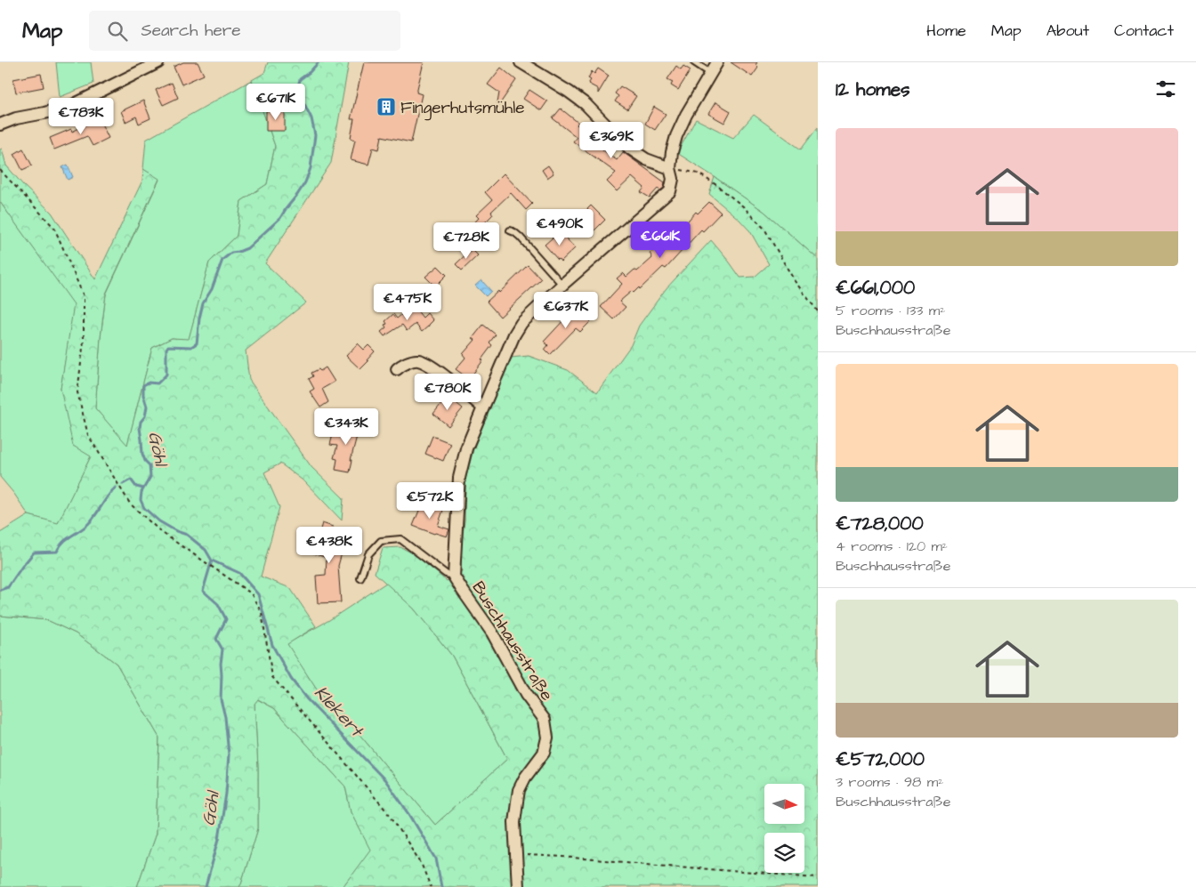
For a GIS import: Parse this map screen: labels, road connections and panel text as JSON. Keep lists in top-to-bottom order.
{
  "streets": {
    "street": ["Buschhausstraße"]
  },
  "water": ["Göhl", "Klekert"],
  "places": {
    "building": ["Fingerhutsmühle"]
  },
  "north": "right",
  "page": {
    "header": "Map",
    "search": "Search here",
    "nav": [
      "Home",
      "Map",
      "About",
      "Contact"
    ],
    "heading": "12 homes",
    "price": [
      "€671K",
      "€783K",
      "€369K",
      "€490K",
      "€661K",
      "€728K",
      "€475K",
      "€637K",
      "€780K",
      "€343K",
      "€572K",
      "€438K"
    ],
    "list": [
      {
        "name": "€661,000",
        "note": "5 rooms · 133 m² · Buschhausstraße"
      },
      {
        "name": "€728,000",
        "note": "4 rooms · 120 m² · Buschhausstraße"
      },
      {
        "name": "€572,000",
        "note": "3 rooms · 98 m² · Buschhausstraße"
      }
    ]
  }
}
